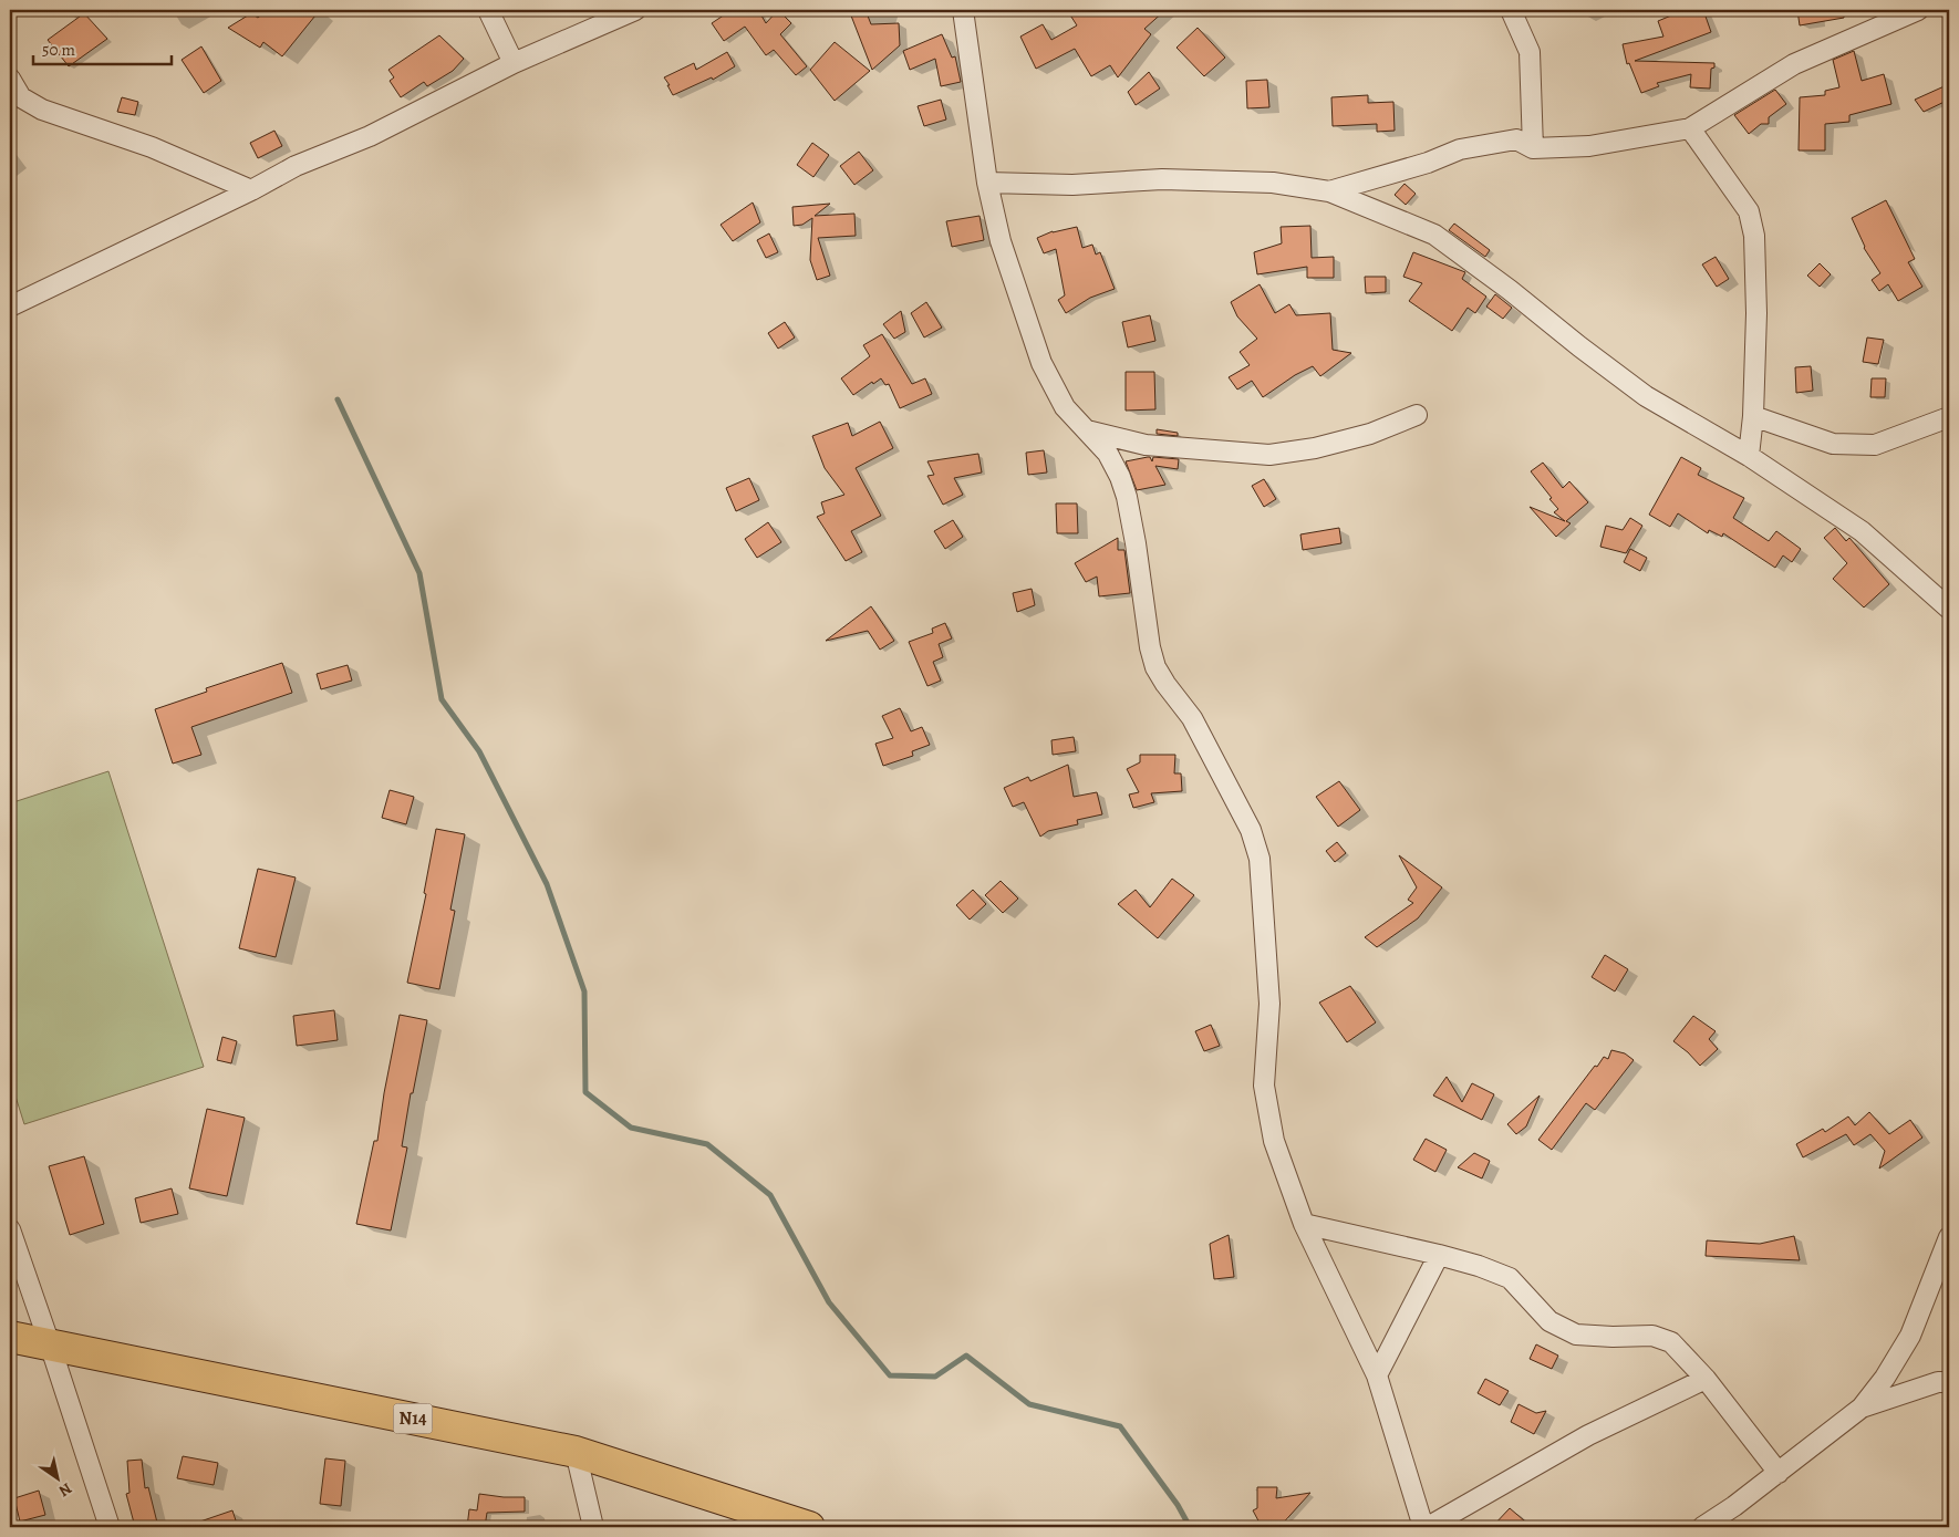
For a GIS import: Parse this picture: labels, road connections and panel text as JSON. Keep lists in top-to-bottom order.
{
  "streets": {
    "highway": ["N14"]
  },
  "scale_bar": "50 m",
  "north": "bottom right"
}
